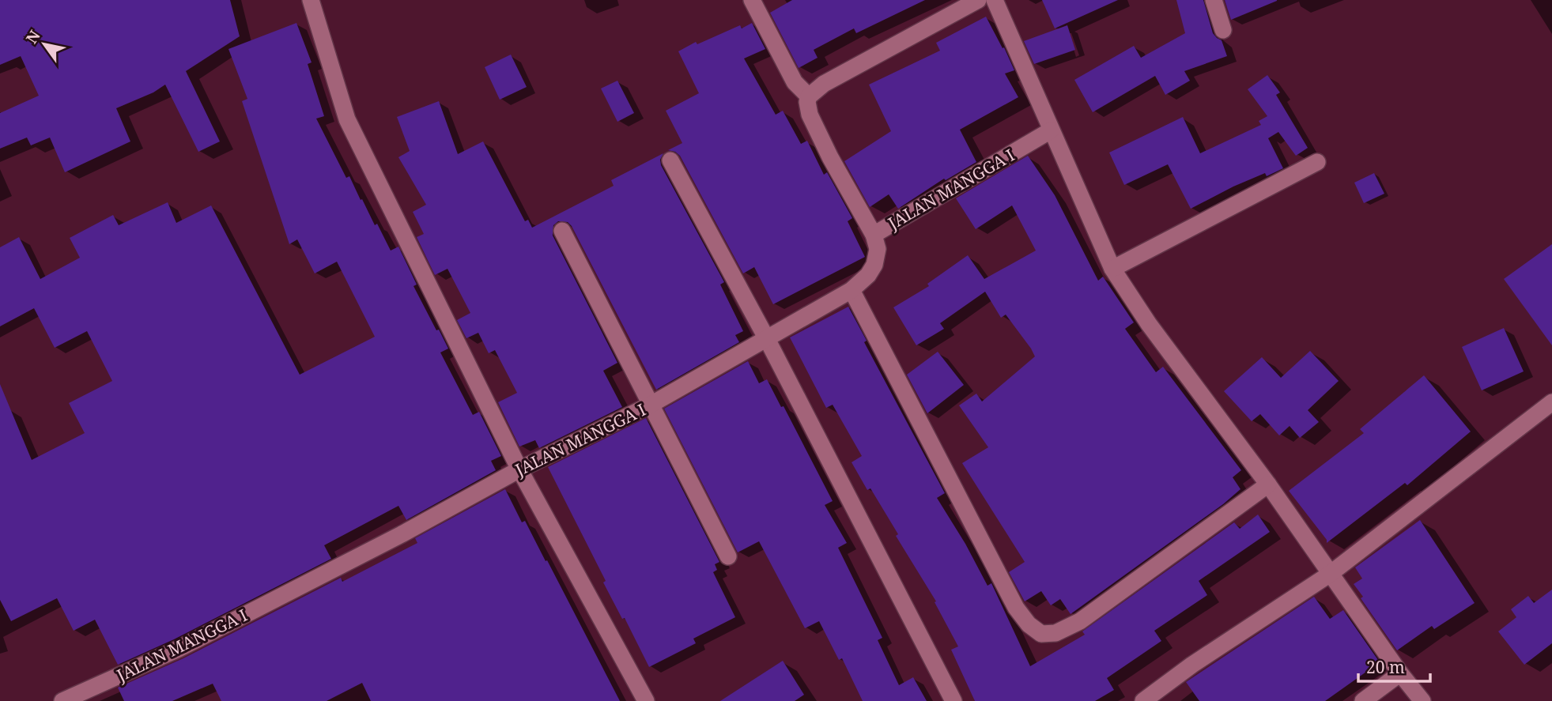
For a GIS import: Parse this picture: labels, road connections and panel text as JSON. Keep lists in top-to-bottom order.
{
  "streets": {
    "street": ["JALAN MANGGA I"]
  },
  "scale_bar": "20 m",
  "north": "top left"
}
